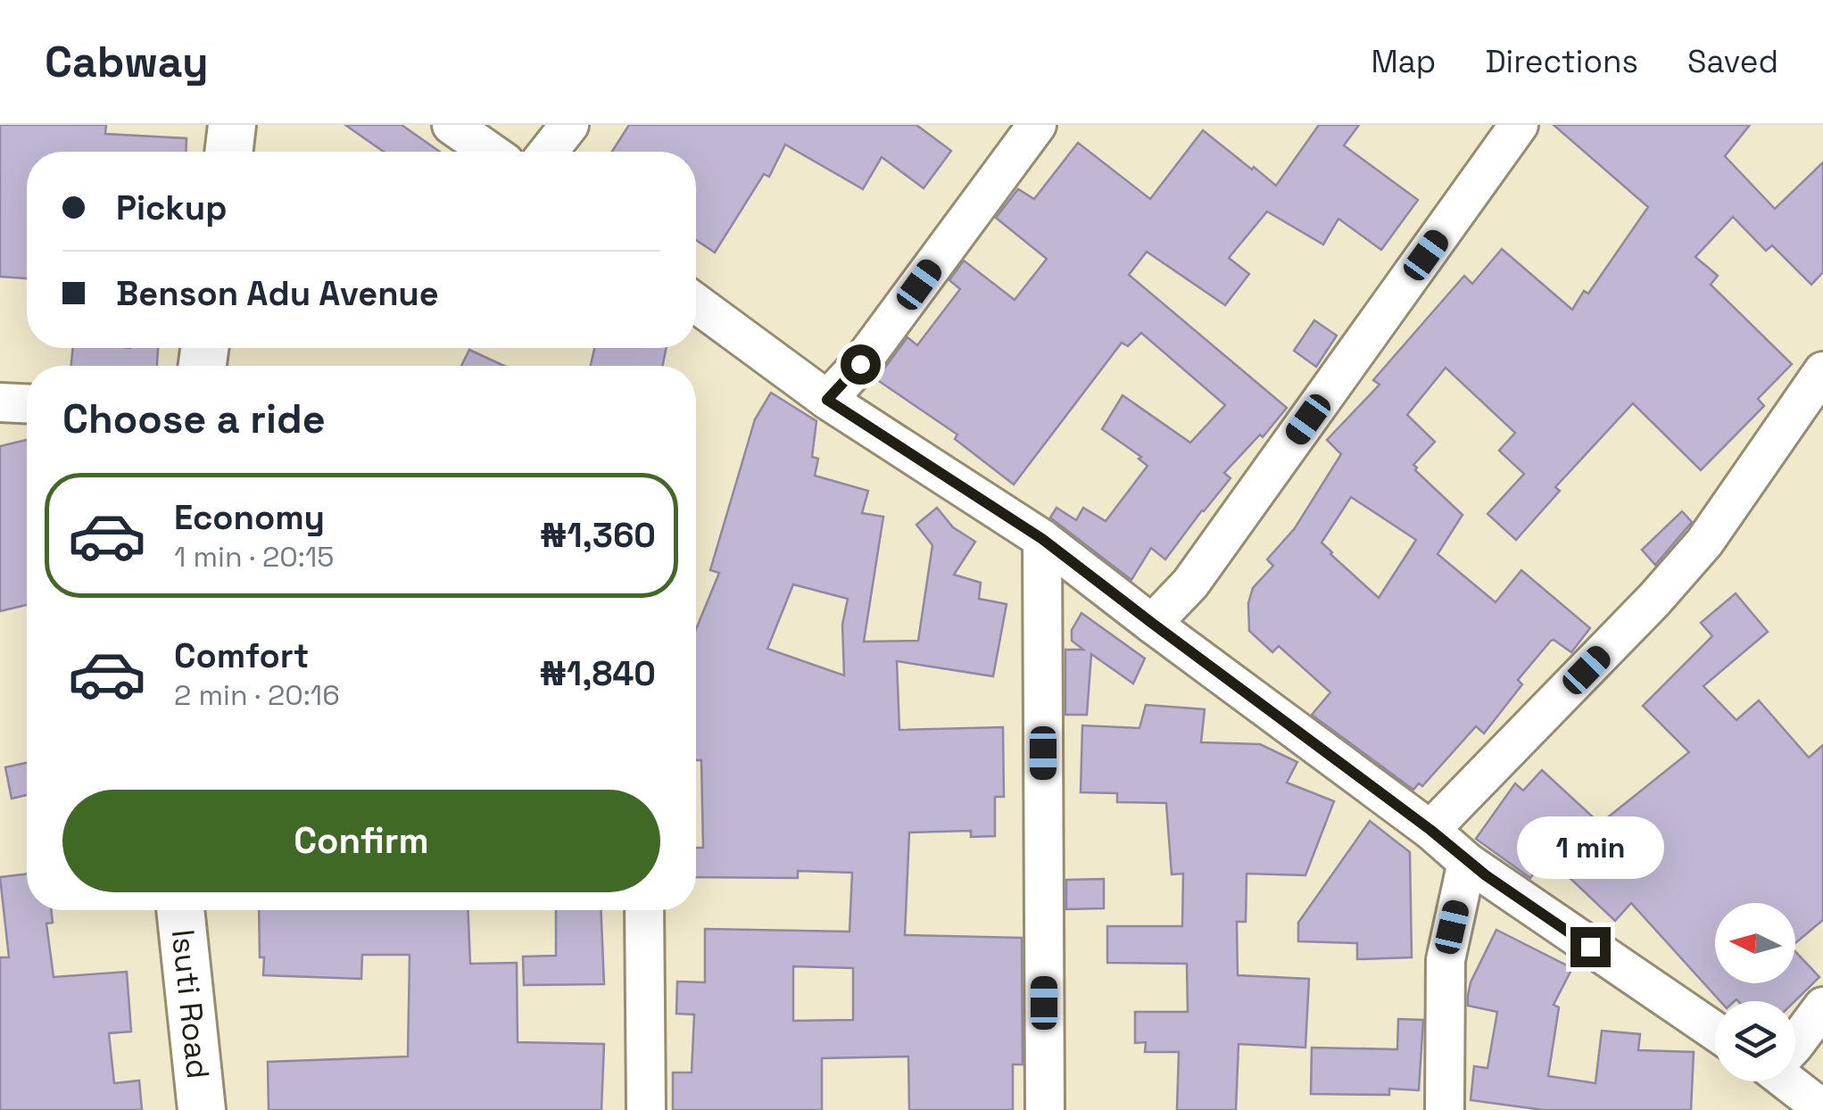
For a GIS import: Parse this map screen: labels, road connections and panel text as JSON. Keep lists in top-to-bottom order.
{
  "streets": {
    "street": ["Isuti Road"]
  },
  "north": "left",
  "page": {
    "header": "Cabway",
    "nav": ["Map", "Directions", "Saved"],
    "banner": ["Pickup", "Benson Adu Avenue"],
    "heading": "Choose a ride",
    "list": [
      {
        "name": "Economy",
        "note": "1 min · 20:15",
        "value": "₦1,360"
      },
      {
        "name": "Comfort",
        "note": "2 min · 20:16",
        "value": "₦1,840"
      }
    ],
    "buttons": "Confirm",
    "bubble": "1 min"
  }
}
